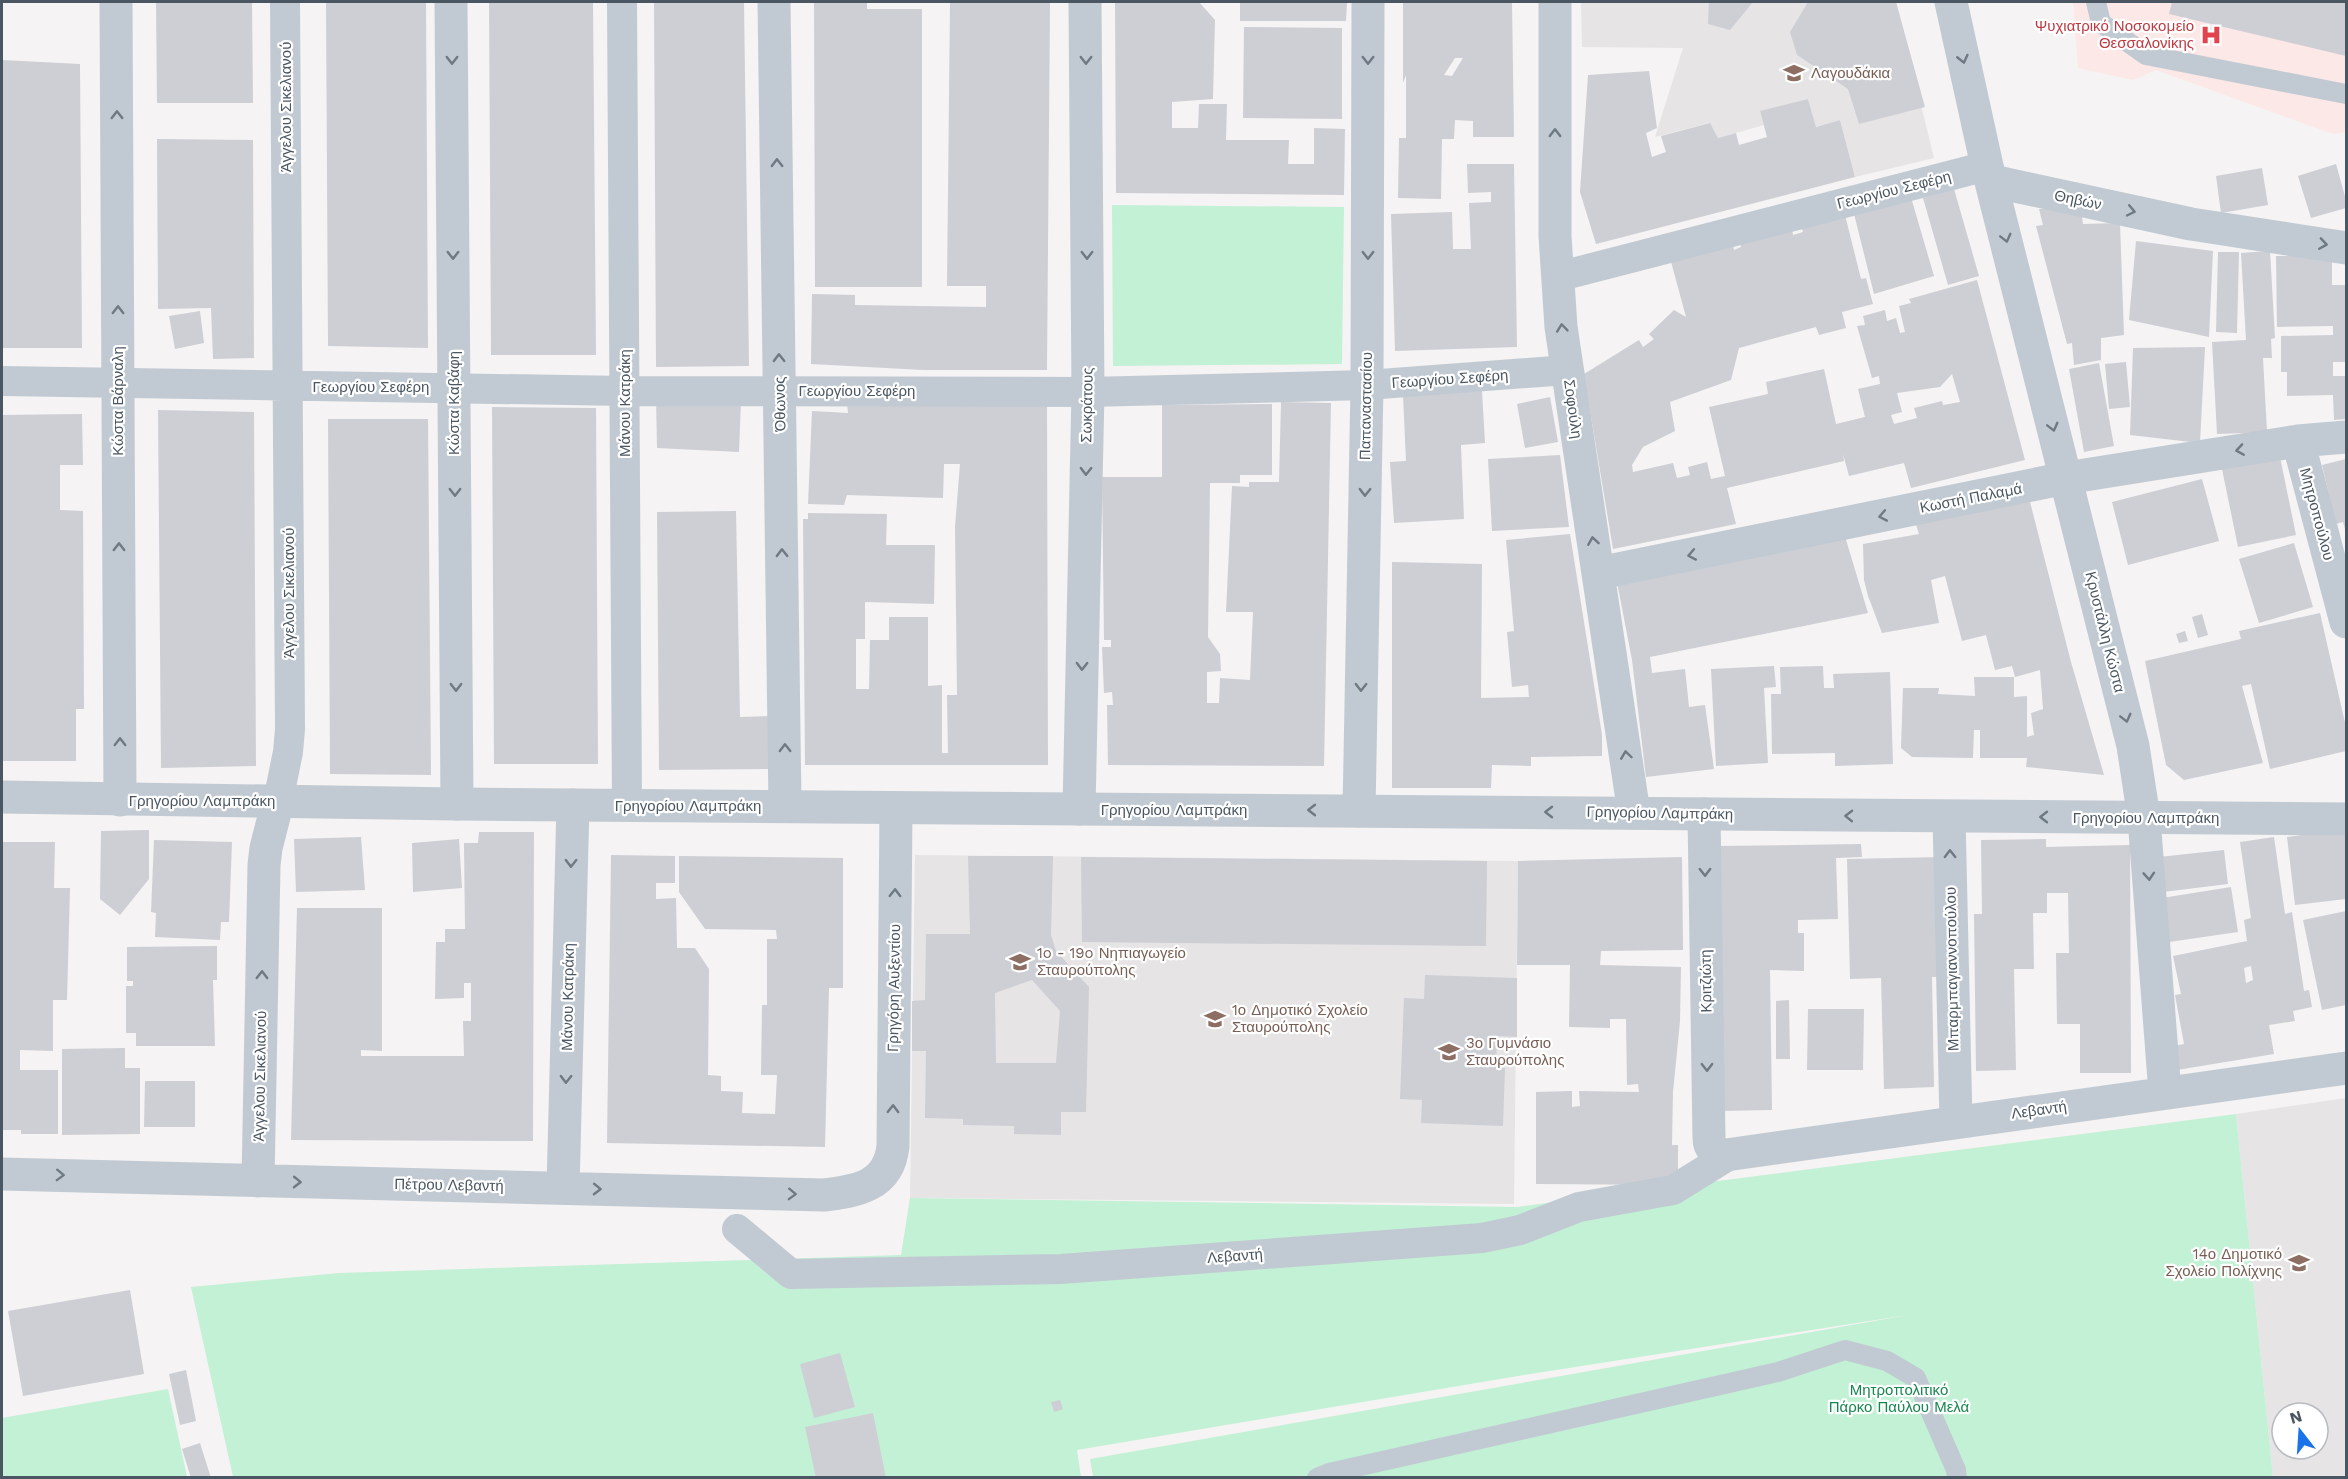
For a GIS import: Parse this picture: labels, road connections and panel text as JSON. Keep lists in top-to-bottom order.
{
  "streets": {
    "street": [
      "Άγγελου Σικελιανού",
      "Γεωργίου Σεφέρη",
      "Θηβών",
      "Κώστα Βάρναλη",
      "Κώστα Καβάφη",
      "Μάνου Κατράκη",
      "Όθωνος",
      "Σωκράτους",
      "Παπαναστασίου",
      "Σοφούλη",
      "Κωστή Παλαμά",
      "Μητροπούλου",
      "Κρυστάλλη Κώστα",
      "Γρηγορίου Λαμπράκη",
      "Μπαρμπαγιαννοπούλου",
      "Κριτζιώτη",
      "Γρηγόρη Αυξεντίου",
      "Λεβαντή",
      "Πέτρου Λεβαντή"
    ]
  },
  "crossings": [
    ["Άγγελου Σικελιανού", "Γεωργίου Σεφέρη"],
    ["Άγγελου Σικελιανού", "Γρηγορίου Λαμπράκη"],
    ["Άγγελου Σικελιανού", "Πέτρου Λεβαντή"],
    ["Γεωργίου Σεφέρη", "Θηβών"],
    ["Γεωργίου Σεφέρη", "Κώστα Βάρναλη"],
    ["Γεωργίου Σεφέρη", "Κώστα Καβάφη"],
    ["Γεωργίου Σεφέρη", "Μάνου Κατράκη"],
    ["Γεωργίου Σεφέρη", "Όθωνος"],
    ["Γεωργίου Σεφέρη", "Σωκράτους"],
    ["Γεωργίου Σεφέρη", "Παπαναστασίου"],
    ["Γεωργίου Σεφέρη", "Σοφούλη"],
    ["Γεωργίου Σεφέρη", "Κρυστάλλη Κώστα"],
    ["Θηβών", "Κρυστάλλη Κώστα"],
    ["Κώστα Βάρναλη", "Γρηγορίου Λαμπράκη"],
    ["Κώστα Καβάφη", "Γρηγορίου Λαμπράκη"],
    ["Μάνου Κατράκη", "Γρηγορίου Λαμπράκη"],
    ["Μάνου Κατράκη", "Πέτρου Λεβαντή"],
    ["Όθωνος", "Γρηγορίου Λαμπράκη"],
    ["Σωκράτους", "Γρηγορίου Λαμπράκη"],
    ["Παπαναστασίου", "Γρηγορίου Λαμπράκη"],
    ["Σοφούλη", "Κωστή Παλαμά"],
    ["Σοφούλη", "Γρηγορίου Λαμπράκη"],
    ["Κωστή Παλαμά", "Μητροπούλου"],
    ["Κωστή Παλαμά", "Κρυστάλλη Κώστα"],
    ["Κρυστάλλη Κώστα", "Γρηγορίου Λαμπράκη"],
    ["Κρυστάλλη Κώστα", "Λεβαντή"],
    ["Γρηγορίου Λαμπράκη", "Μπαρμπαγιαννοπούλου"],
    ["Γρηγορίου Λαμπράκη", "Κριτζιώτη"],
    ["Γρηγορίου Λαμπράκη", "Γρηγόρη Αυξεντίου"],
    ["Μπαρμπαγιαννοπούλου", "Λεβαντή"],
    ["Κριτζιώτη", "Λεβαντή"],
    ["Γρηγόρη Αυξεντίου", "Πέτρου Λεβαντή"]
  ],
  "one_way": [
    "Θηβών",
    "Κώστα Βάρναλη",
    "Κώστα Καβάφη",
    "Όθωνος",
    "Σωκράτους",
    "Παπαναστασίου",
    "Σοφούλη",
    "Κωστή Παλαμά",
    "Κρυστάλλη Κώστα",
    "Γρηγορίου Λαμπράκη",
    "Μπαρμπαγιαννοπούλου",
    "Κριτζιώτη",
    "Γρηγόρη Αυξεντίου",
    "Πέτρου Λεβαντή"
  ],
  "parks": ["Μητροπολιτικό Πάρκο Παύλου Μελά"],
  "places": {
    "hospital": ["Ψυχιατρικό Νοσοκομείο Θεσσαλονίκης"],
    "school or university": [
      "Λαγουδάκια",
      "1o - 19o Νηπιαγωγείο Σταυρούπολης",
      "1ο Δημοτικό Σχολείο Σταυρούπολης",
      "3ο Γυμνάσιο Σταυρούπολης",
      "14ο Δημοτικό Σχολείο Πολίχνης"
    ]
  },
  "north": "top"
}
